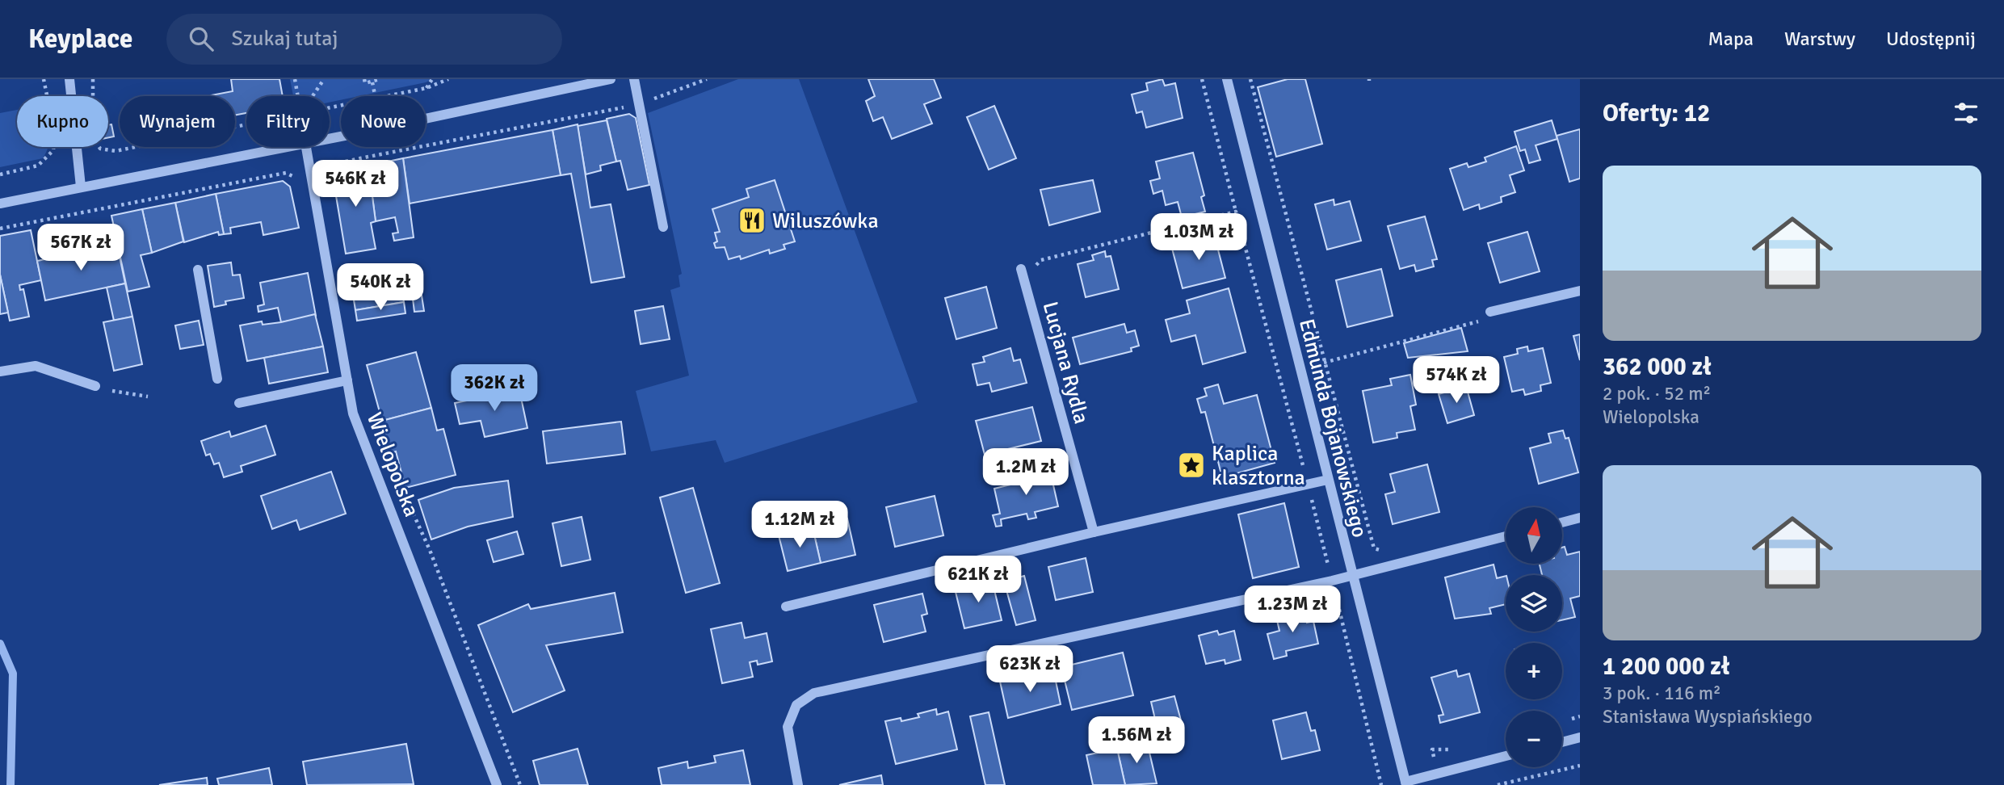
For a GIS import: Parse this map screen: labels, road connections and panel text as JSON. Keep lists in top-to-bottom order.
{
  "streets": {
    "street": ["Lucjana Rydla", "Edmunda Bojanowskiego", "Wielopolska"]
  },
  "places": {
    "restaurant": ["Wiluszówka"],
    "place": ["Kaplica klasztorna"]
  },
  "north": "top",
  "page": {
    "header": "Keyplace",
    "search": "Szukaj tutaj",
    "nav": ["Mapa", "Warstwy", "Udostępnij"],
    "heading": "Oferty: 12",
    "chip": [
      "Kupno",
      "Wynajem",
      "Filtry",
      "Nowe"
    ],
    "list": [
      {
        "name": "362 000 zł",
        "note": "2 pok. · 52 m² · Wielopolska"
      },
      {
        "name": "1 200 000 zł",
        "note": "3 pok. · 116 m² · Stanisława Wyspiańskiego"
      }
    ],
    "price": [
      "546K zł",
      "1.03M zł",
      "567K zł",
      "540K zł",
      "574K zł",
      "362K zł",
      "1.2M zł",
      "1.12M zł",
      "621K zł",
      "1.23M zł",
      "623K zł",
      "1.56M zł"
    ],
    "map_buttons": ["+", "−"]
  }
}
